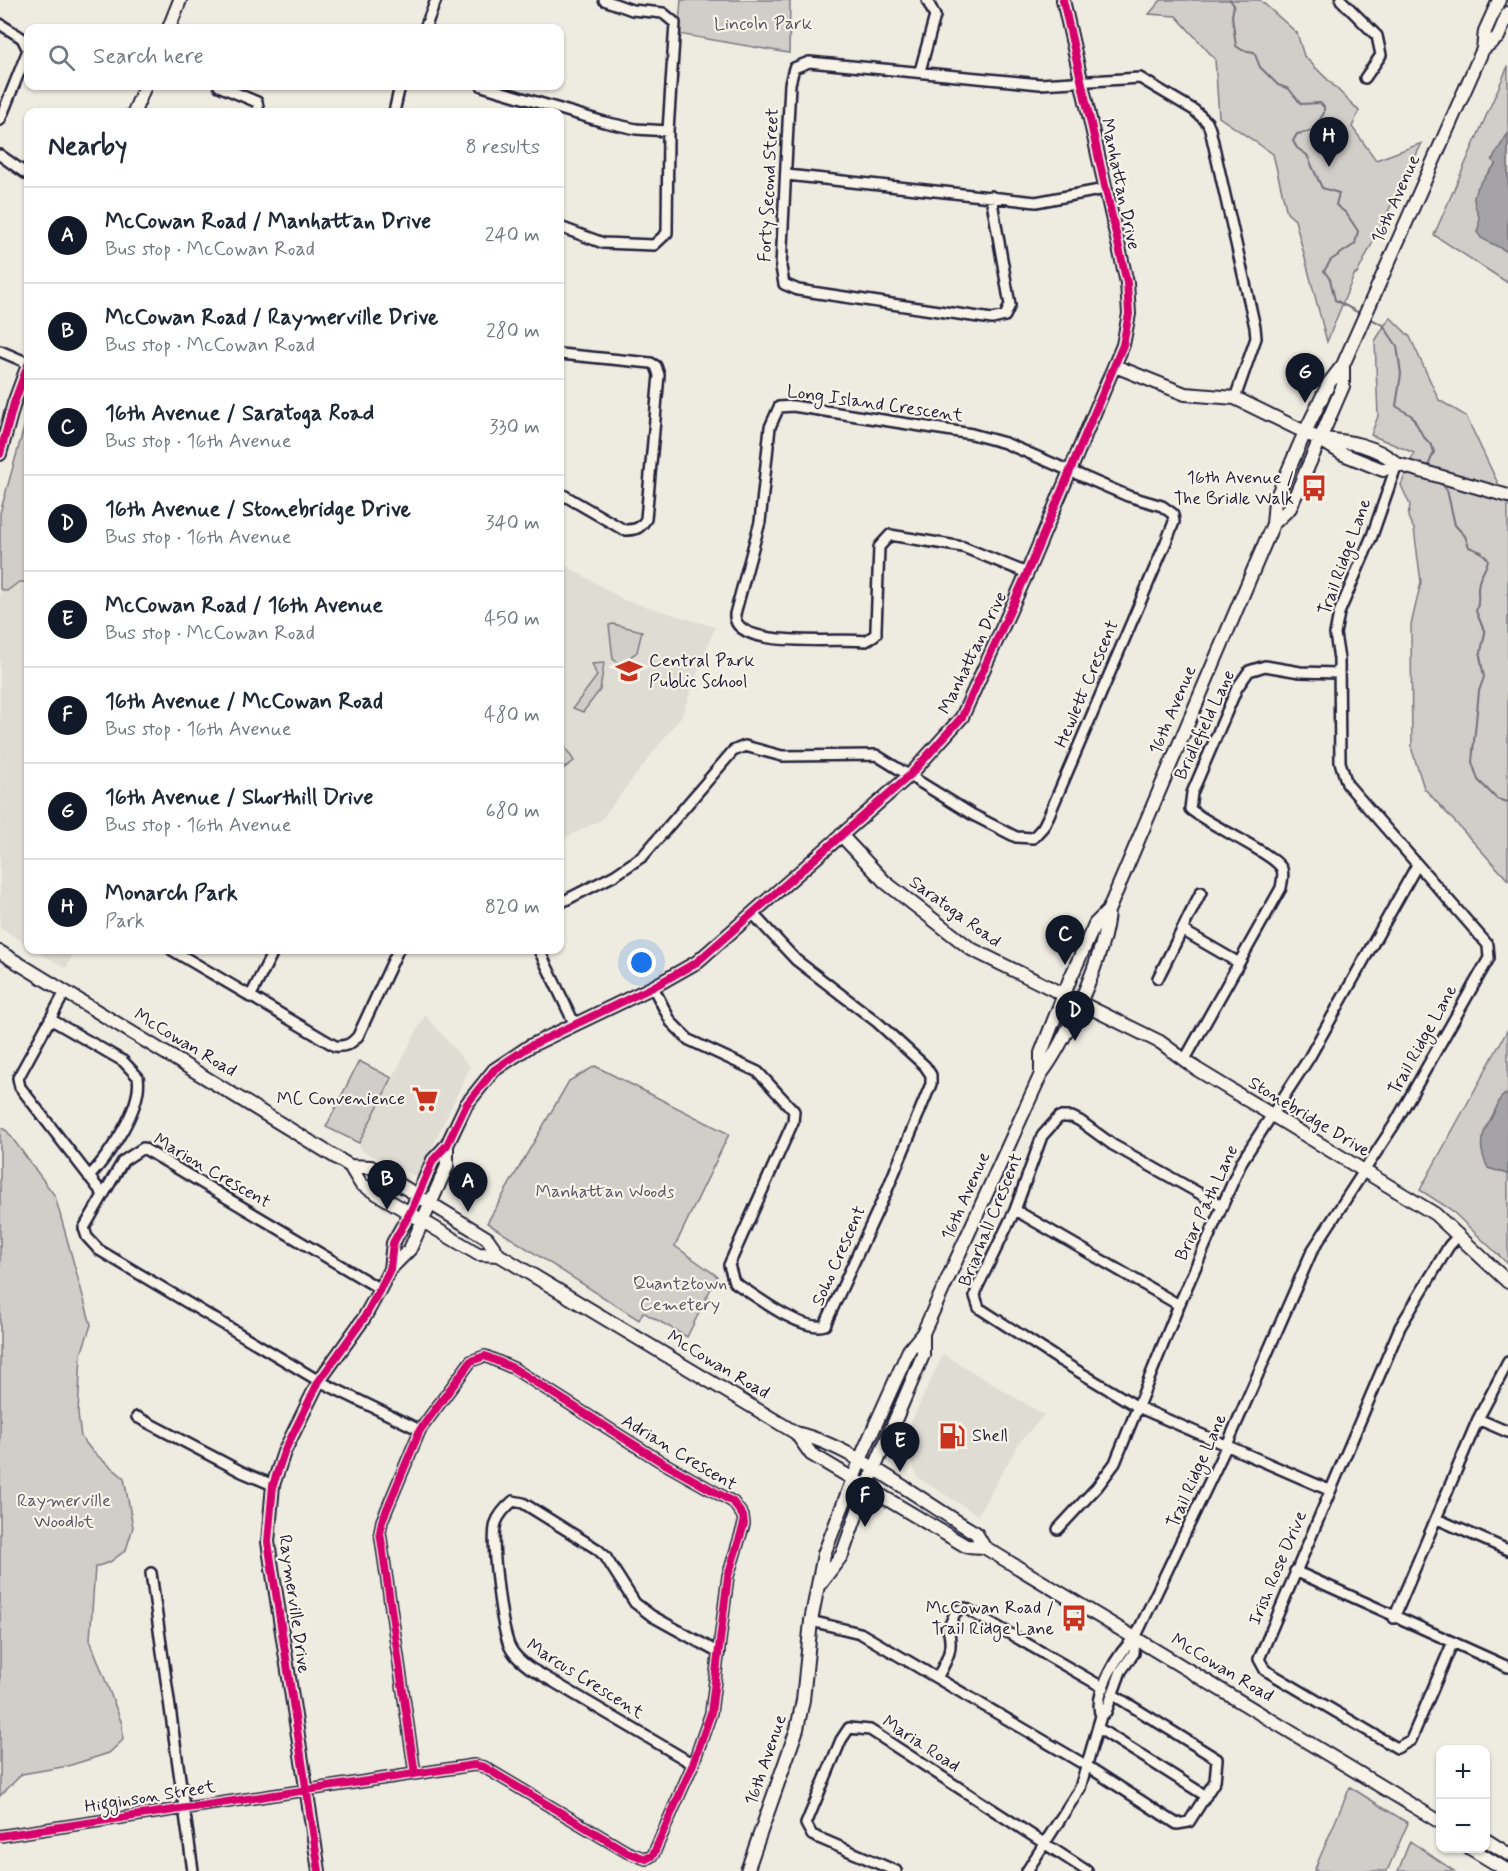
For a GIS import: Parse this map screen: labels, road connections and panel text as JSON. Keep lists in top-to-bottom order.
{
  "streets": {
    "main road": [
      "Manhattan Drive",
      "16th Avenue",
      "Saratoga Road",
      "McCowan Road",
      "Stonebridge Drive",
      "Raymerville Drive"
    ],
    "street": [
      "Forty Second Street",
      "Long Island Crescent",
      "Trail Ridge Lane",
      "Hewlett Crescent",
      "Bridlefield Lane",
      "Marion Crescent",
      "Briar Path Lane",
      "Briarhall Crescent",
      "Soho Crescent",
      "Adrian Crescent",
      "Irish Rose Drive",
      "Marcus Crescent",
      "Maria Road",
      "Higginson Street"
    ]
  },
  "crossings": [
    ["Manhattan Drive", "Forty Second Street"],
    ["Manhattan Drive", "Long Island Crescent"],
    ["Manhattan Drive", "Hewlett Crescent"],
    ["Manhattan Drive", "Saratoga Road"],
    ["Manhattan Drive", "McCowan Road"],
    ["Manhattan Drive", "Soho Crescent"],
    ["Manhattan Drive", "Raymerville Drive"],
    ["16th Avenue", "Saratoga Road"],
    ["16th Avenue", "McCowan Road"],
    ["16th Avenue", "Stonebridge Drive"],
    ["Long Island Crescent", "Hewlett Crescent"],
    ["Trail Ridge Lane", "Bridlefield Lane"],
    ["Trail Ridge Lane", "McCowan Road"],
    ["Trail Ridge Lane", "Stonebridge Drive"],
    ["Trail Ridge Lane", "Briar Path Lane"],
    ["Trail Ridge Lane", "Maria Road"],
    ["Bridlefield Lane", "Stonebridge Drive"],
    ["Saratoga Road", "Stonebridge Drive"],
    ["McCowan Road", "Raymerville Drive"],
    ["Stonebridge Drive", "Briar Path Lane"],
    ["Stonebridge Drive", "Irish Rose Drive"],
    ["Marion Crescent", "Raymerville Drive"],
    ["Briar Path Lane", "Briarhall Crescent"],
    ["Adrian Crescent", "Raymerville Drive"],
    ["Adrian Crescent", "Marcus Crescent"],
    ["Adrian Crescent", "Higginson Street"],
    ["Raymerville Drive", "Higginson Street"]
  ],
  "parks": [
    "Lincoln Park",
    "Manhattan Woods",
    "Quantztown Cemetery",
    "Raymerville Woodlot"
  ],
  "places": {
    "bus stop": ["16th Avenue / The Bridle Walk", "McCowan Road / Trail Ridge Lane"],
    "school or university": ["Central Park Public School"],
    "supermarket": ["MC Convenience"],
    "fuel station": ["Shell"]
  },
  "page": {
    "search": "Search here",
    "heading": ["Nearby", "8 results"],
    "pins": [
      "H",
      "G",
      "C",
      "D",
      "B",
      "A",
      "E",
      "F"
    ],
    "list": [
      {
        "mark": "A",
        "name": "McCowan Road / Manhattan Drive",
        "note": "Bus stop · McCowan Road",
        "value": "240 m"
      },
      {
        "mark": "B",
        "name": "McCowan Road / Raymerville Drive",
        "note": "Bus stop · McCowan Road",
        "value": "280 m"
      },
      {
        "mark": "C",
        "name": "16th Avenue / Saratoga Road",
        "note": "Bus stop · 16th Avenue",
        "value": "330 m"
      },
      {
        "mark": "D",
        "name": "16th Avenue / Stonebridge Drive",
        "note": "Bus stop · 16th Avenue",
        "value": "340 m"
      },
      {
        "mark": "E",
        "name": "McCowan Road / 16th Avenue",
        "note": "Bus stop · McCowan Road",
        "value": "450 m"
      },
      {
        "mark": "F",
        "name": "16th Avenue / McCowan Road",
        "note": "Bus stop · 16th Avenue",
        "value": "480 m"
      },
      {
        "mark": "G",
        "name": "16th Avenue / Shorthill Drive",
        "note": "Bus stop · 16th Avenue",
        "value": "680 m"
      },
      {
        "mark": "H",
        "name": "Monarch Park",
        "note": "Park",
        "value": "820 m"
      }
    ],
    "map_buttons": ["+", "−"]
  }
}
